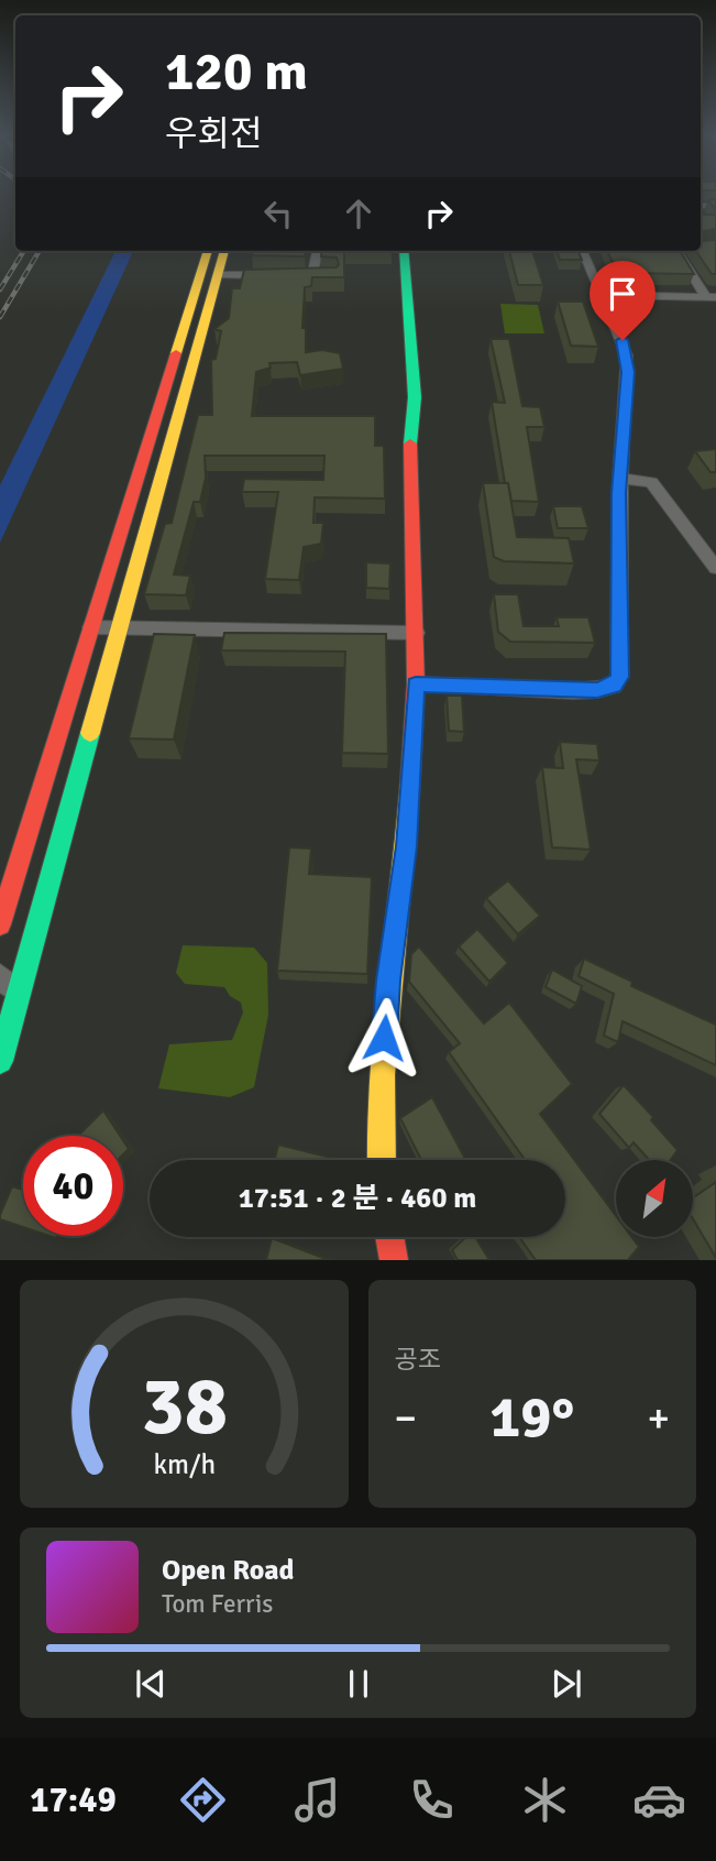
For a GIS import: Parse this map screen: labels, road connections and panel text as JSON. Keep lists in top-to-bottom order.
{
  "north": "top right",
  "page": {
    "turn": ["120 m", "우회전"],
    "limit": "40",
    "trip": "17:51 · 2 분 · 460 m",
    "tile": "공조",
    "heat": ["−", "19°", "+"],
    "song": ["Open Road", "Tom Ferris"],
    "tabs": "17:49",
    "gauge": ["38", "km/h"]
  }
}
